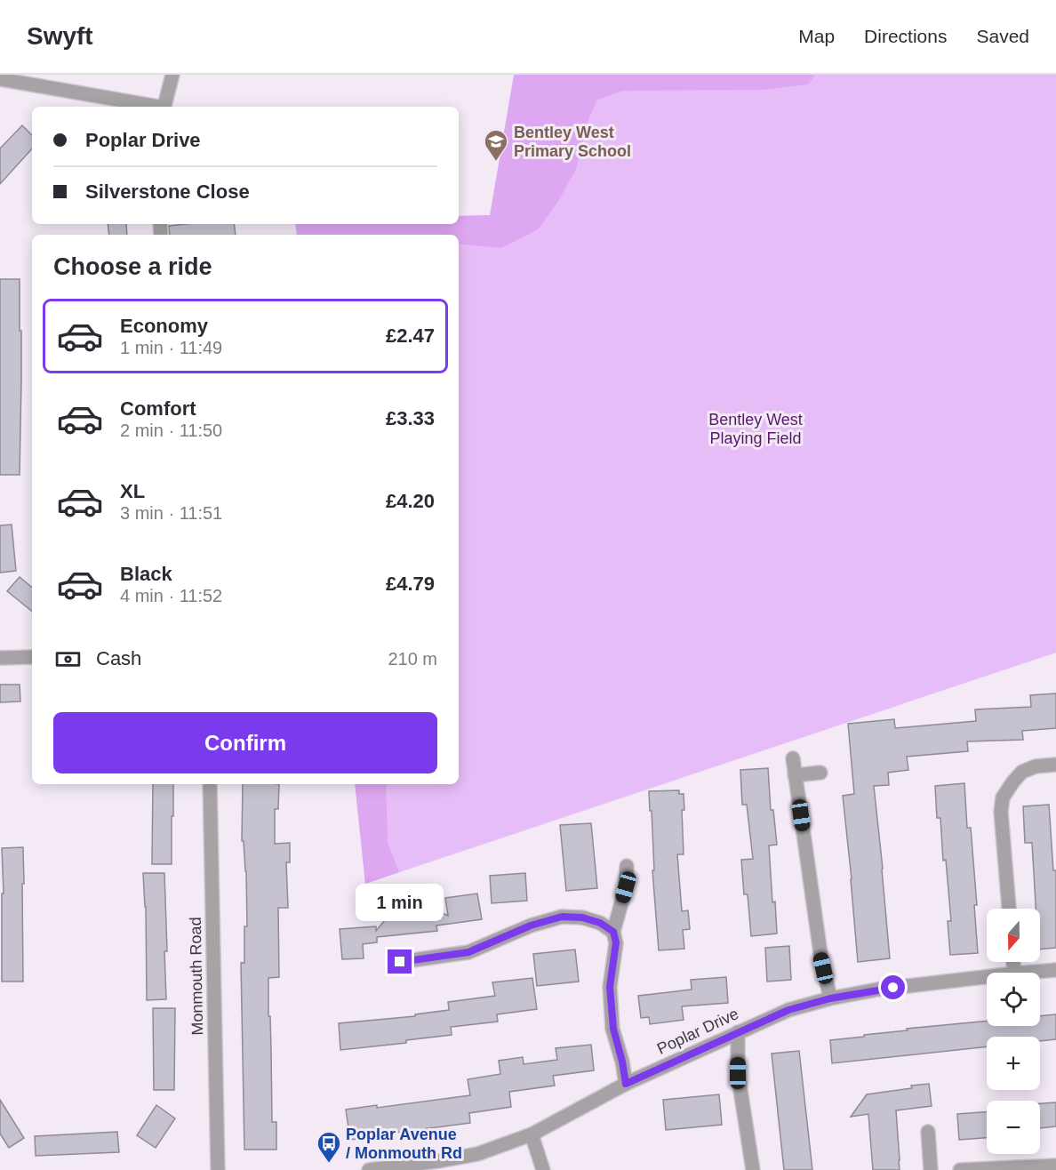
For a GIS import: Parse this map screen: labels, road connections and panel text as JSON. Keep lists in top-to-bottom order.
{
  "streets": {
    "street": ["Monmouth Road", "Poplar Drive"]
  },
  "parks": ["Bentley West Playing Field"],
  "places": {
    "school or university": ["Bentley West Primary School"],
    "bus stop": ["Poplar Avenue / Monmouth Rd"]
  },
  "north": "bottom",
  "page": {
    "header": "Swyft",
    "nav": ["Map", "Directions", "Saved"],
    "banner": ["Poplar Drive", "Silverstone Close"],
    "heading": "Choose a ride",
    "list": [
      {
        "name": "Economy",
        "note": "1 min · 11:49",
        "value": "£2.47"
      },
      {
        "name": "Comfort",
        "note": "2 min · 11:50",
        "value": "£3.33"
      },
      {
        "name": "XL",
        "note": "3 min · 11:51",
        "value": "£4.20"
      },
      {
        "name": "Black",
        "note": "4 min · 11:52",
        "value": "£4.79"
      }
    ],
    "pay": ["Cash", "210 m"],
    "buttons": "Confirm",
    "bubble": "1 min",
    "map_buttons": ["+", "−"]
  }
}
